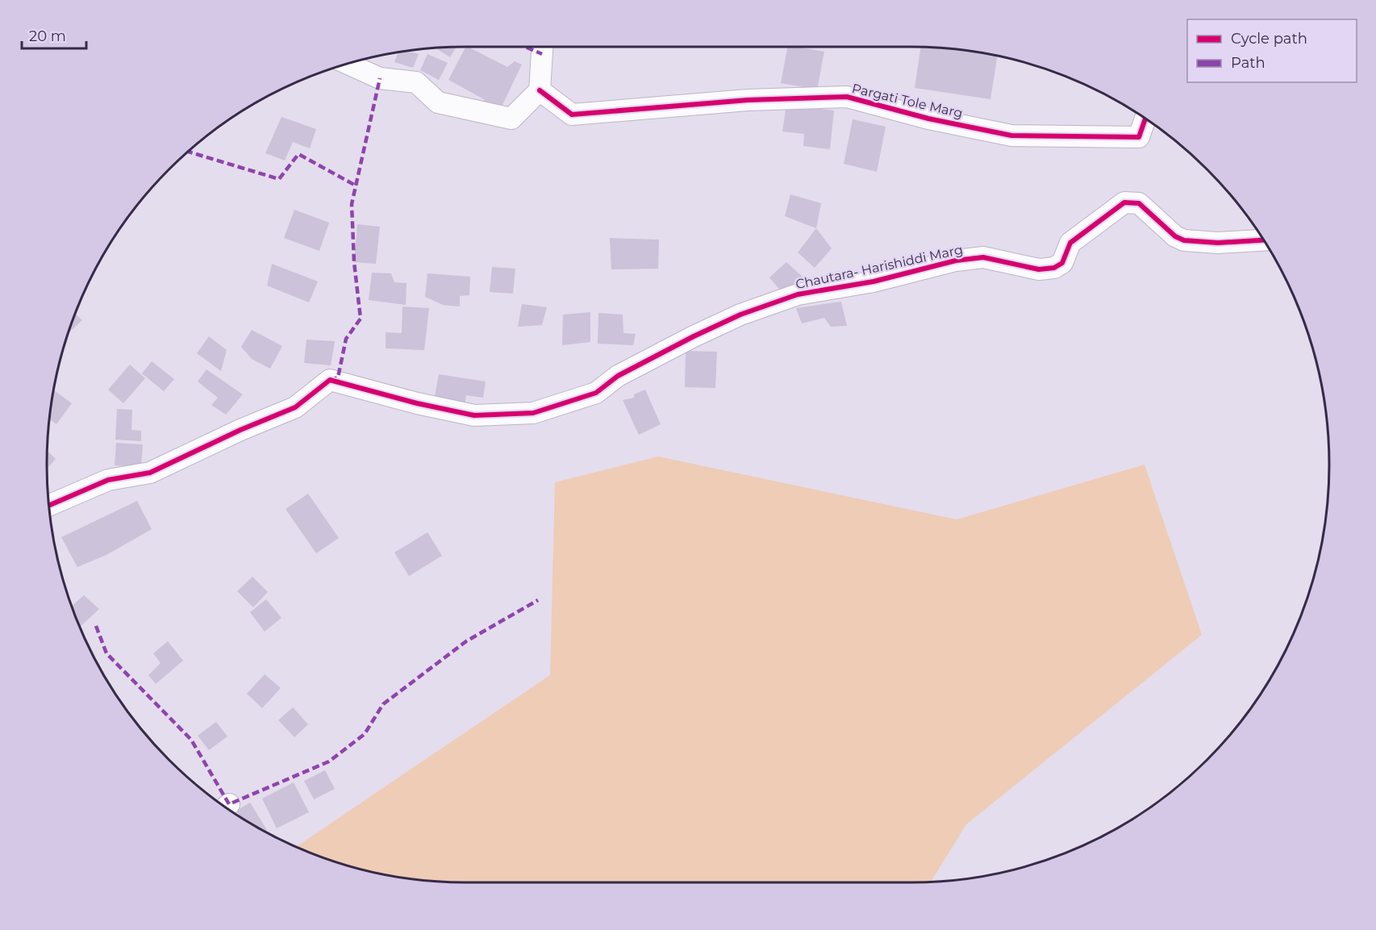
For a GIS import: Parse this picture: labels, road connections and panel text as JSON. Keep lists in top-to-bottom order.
{
  "streets": {
    "street": ["Pargati Tole Marg", "Chautara- Harishiddi Marg"]
  },
  "legend": ["Cycle path", "Path"],
  "scale_bar": "20 m"
}
